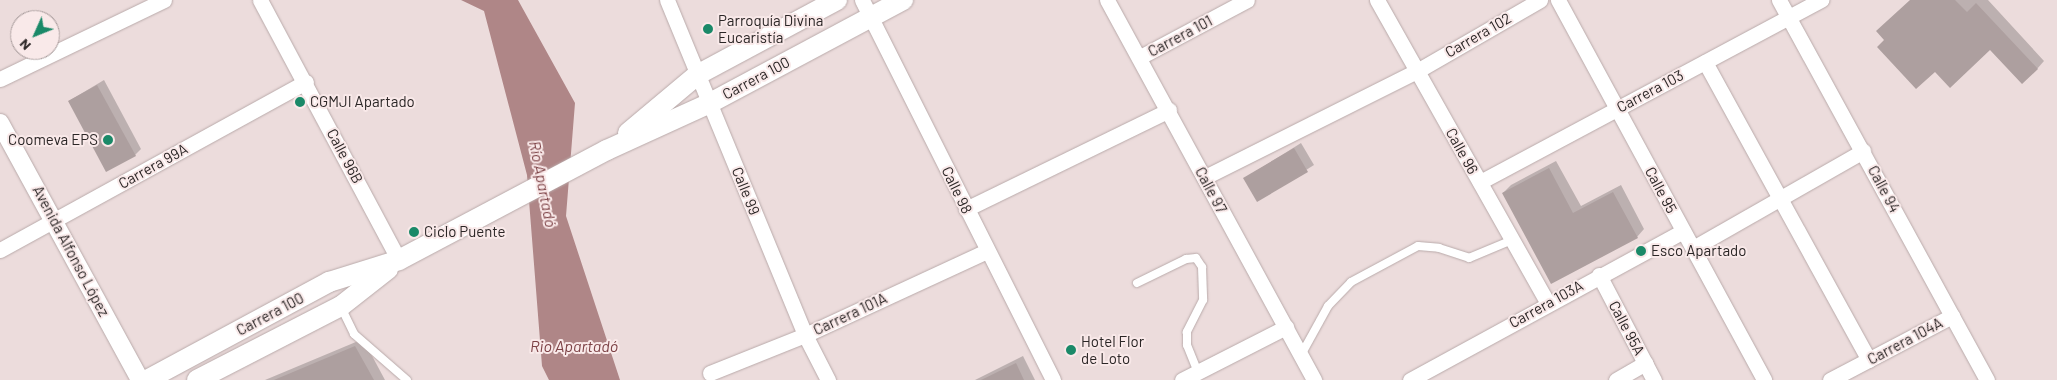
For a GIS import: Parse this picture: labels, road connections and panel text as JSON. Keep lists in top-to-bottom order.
{
  "streets": {
    "main road": ["Carrera 100"],
    "street": [
      "Carrera 102",
      "Carrera 101",
      "Carrera 103",
      "Calle 96",
      "Calle 96B",
      "Carrera 99A",
      "Calle 94",
      "Calle 98",
      "Calle 97",
      "Calle 95",
      "Calle 99",
      "Avenida Alfonso López",
      "Carrera 103A",
      "Carrera 101A",
      "Calle 95A",
      "Carrera 104A"
    ]
  },
  "crossings": [
    ["Carrera 102", "Calle 96"],
    ["Carrera 102", "Calle 97"],
    ["Carrera 101", "Calle 97"],
    ["Carrera 100", "Calle 96B"],
    ["Carrera 100", "Calle 98"],
    ["Carrera 100", "Calle 99"],
    ["Carrera 103", "Calle 96"],
    ["Carrera 103", "Calle 94"],
    ["Carrera 103", "Calle 95"],
    ["Calle 96", "Carrera 103A"],
    ["Calle 96B", "Carrera 99A"],
    ["Carrera 99A", "Avenida Alfonso López"],
    ["Calle 94", "Carrera 104A"],
    ["Calle 98", "Carrera 101A"],
    ["Calle 95", "Carrera 103A"],
    ["Calle 99", "Carrera 101A"],
    ["Carrera 103A", "Calle 95A"]
  ],
  "water": ["Río Apartadó", "Rio Apartadó"],
  "places": [
    "Parroquía Divina Eucaristía",
    "CGMJI Apartado",
    "Coomeva EPS",
    "Ciclo Puente",
    "Esco Apartado",
    "Hotel Flor de Loto"
  ],
  "north": "bottom left"
}
